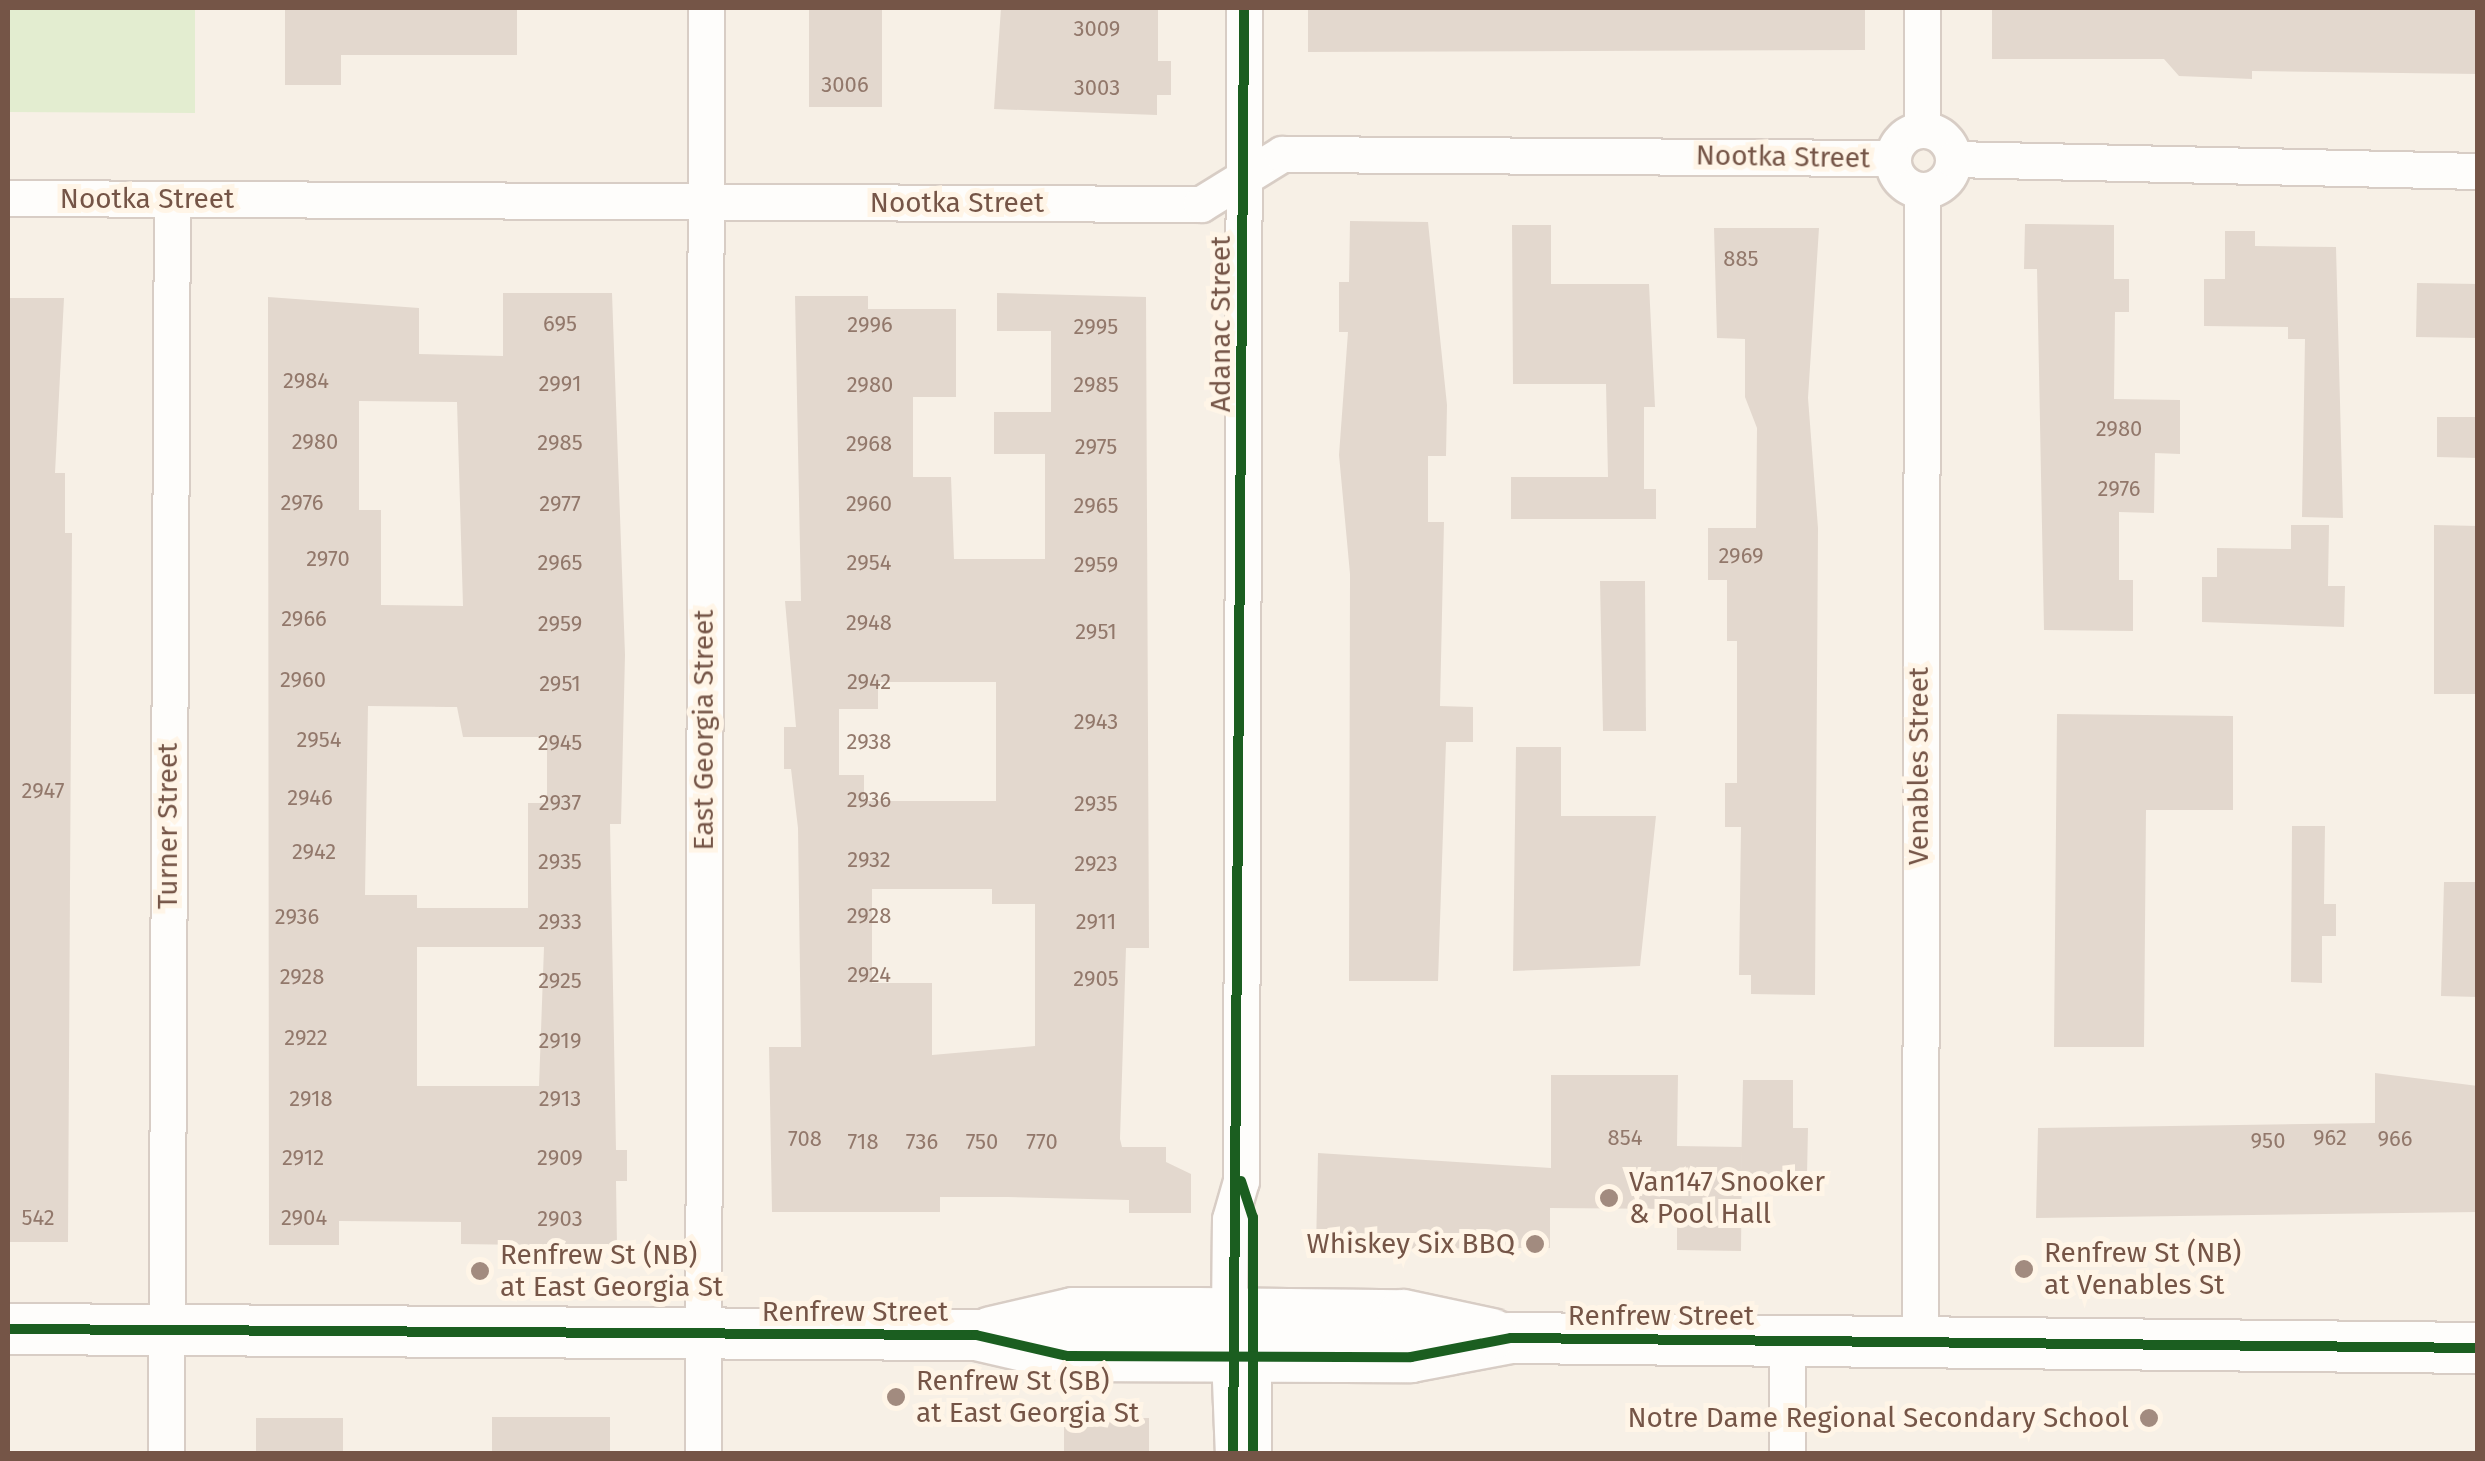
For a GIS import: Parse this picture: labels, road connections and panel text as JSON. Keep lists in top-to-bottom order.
{
  "streets": {
    "street": [
      "Nootka Street",
      "Adanac Street",
      "East Georgia Street",
      "Venables Street",
      "Turner Street",
      "Renfrew Street"
    ]
  },
  "crossings": [
    ["Nootka Street", "Adanac Street"],
    ["Nootka Street", "East Georgia Street"],
    ["Nootka Street", "Venables Street"],
    ["Nootka Street", "Turner Street"],
    ["Adanac Street", "Renfrew Street"],
    ["East Georgia Street", "Renfrew Street"],
    ["Venables Street", "Renfrew Street"],
    ["Turner Street", "Renfrew Street"]
  ],
  "places": [
    "Van147 Snooker & Pool Hall",
    "Whiskey Six BBQ",
    "Renfrew St (NB) at Venables St",
    "Renfrew St (NB) at East Georgia St",
    "Renfrew St (SB) at East Georgia St",
    "Notre Dame Regional Secondary School"
  ],
  "house_numbers": [
    "3009",
    "3006",
    "3003",
    "885",
    "695",
    "2996",
    "2995",
    "2984",
    "2991",
    "2980",
    "2985",
    "2980",
    "2980",
    "2985",
    "2968",
    "2975",
    "2976",
    "2976",
    "2977",
    "2960",
    "2965",
    "2969",
    "2970",
    "2965",
    "2954",
    "2959",
    "2966",
    "2948",
    "2959",
    "2951",
    "2960",
    "2942",
    "2951",
    "2943",
    "2954",
    "2938",
    "2945",
    "2947",
    "2946",
    "2936",
    "2937",
    "2935",
    "2942",
    "2932",
    "2935",
    "2923",
    "2928",
    "2936",
    "2933",
    "2911",
    "2924",
    "2928",
    "2905",
    "2925",
    "2922",
    "2919",
    "2918",
    "2913",
    "854",
    "962",
    "708",
    "966",
    "950",
    "718",
    "736",
    "750",
    "770",
    "2912",
    "2909",
    "542",
    "2904",
    "2903"
  ]
}
